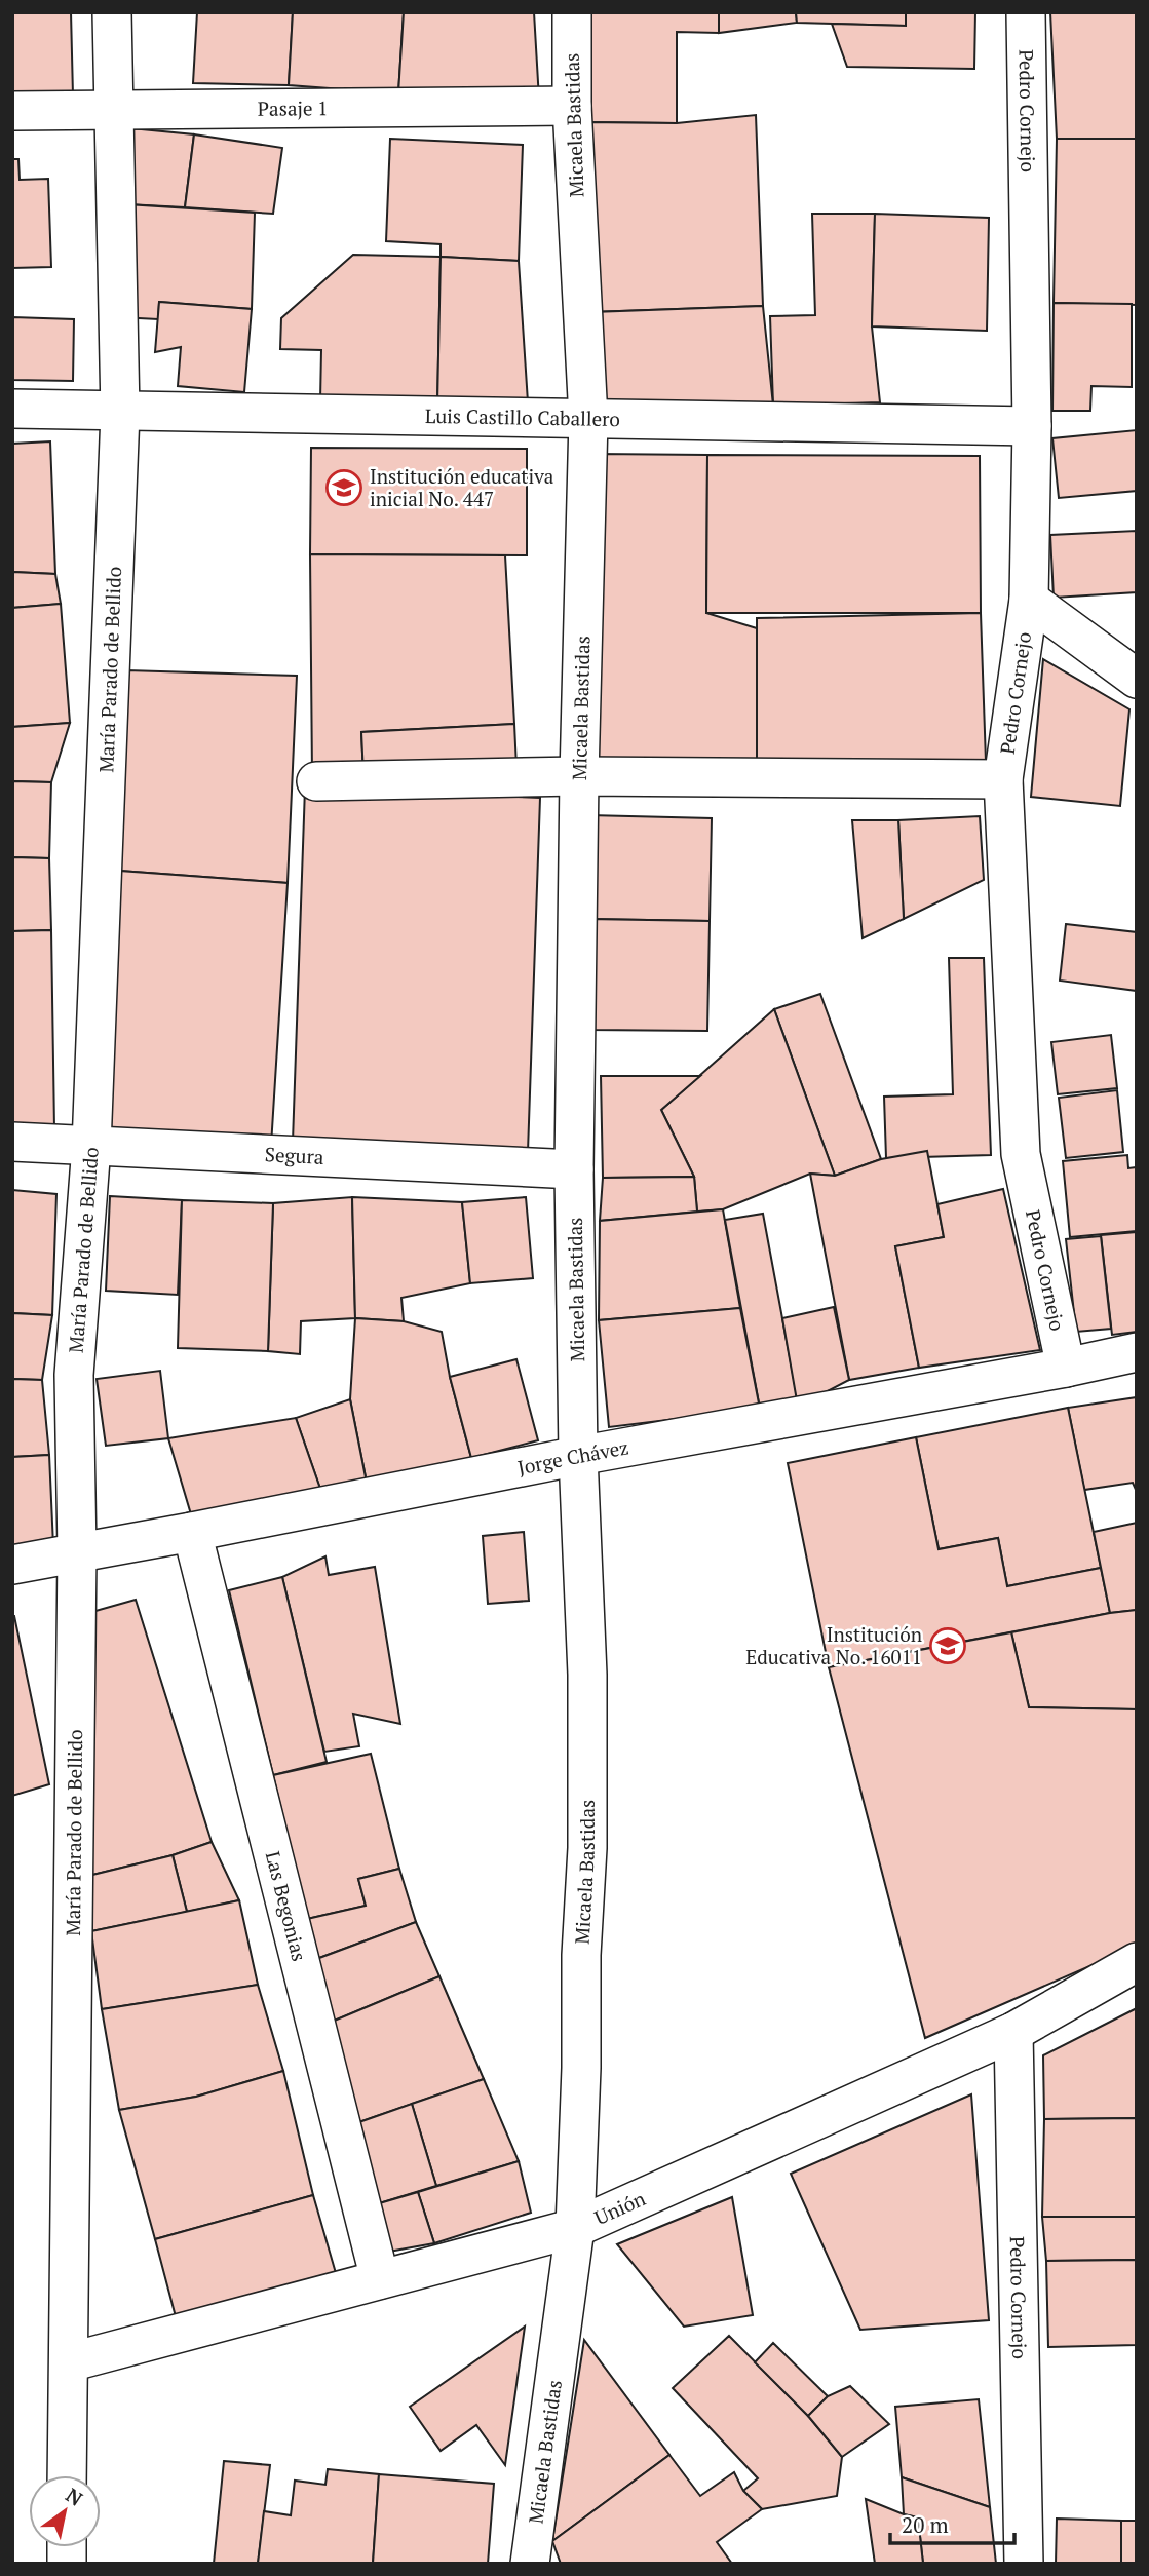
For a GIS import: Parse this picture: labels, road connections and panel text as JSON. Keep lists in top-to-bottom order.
{
  "streets": {
    "street": [
      "Pasaje 1",
      "Pedro Cornejo",
      "Micaela Bastidas",
      "Luis Castillo Caballero",
      "María Parado de Bellido",
      "Segura",
      "Jorge Chávez",
      "Las Begonias",
      "Unión"
    ]
  },
  "crossings": [
    ["Pasaje 1", "Micaela Bastidas"],
    ["Pasaje 1", "María Parado de Bellido"],
    ["Pedro Cornejo", "Luis Castillo Caballero"],
    ["Pedro Cornejo", "Jorge Chávez"],
    ["Pedro Cornejo", "Unión"],
    ["Micaela Bastidas", "Luis Castillo Caballero"],
    ["Micaela Bastidas", "Segura"],
    ["Micaela Bastidas", "Jorge Chávez"],
    ["Micaela Bastidas", "Unión"],
    ["Luis Castillo Caballero", "María Parado de Bellido"],
    ["María Parado de Bellido", "Segura"],
    ["María Parado de Bellido", "Jorge Chávez"],
    ["María Parado de Bellido", "Unión"],
    ["Jorge Chávez", "Las Begonias"],
    ["Las Begonias", "Unión"]
  ],
  "places": {
    "school or university": ["Institución educativa inicial No. 447", "Institución Educativa No. 16011"]
  },
  "scale_bar": "20 m",
  "north": "top right"
}
